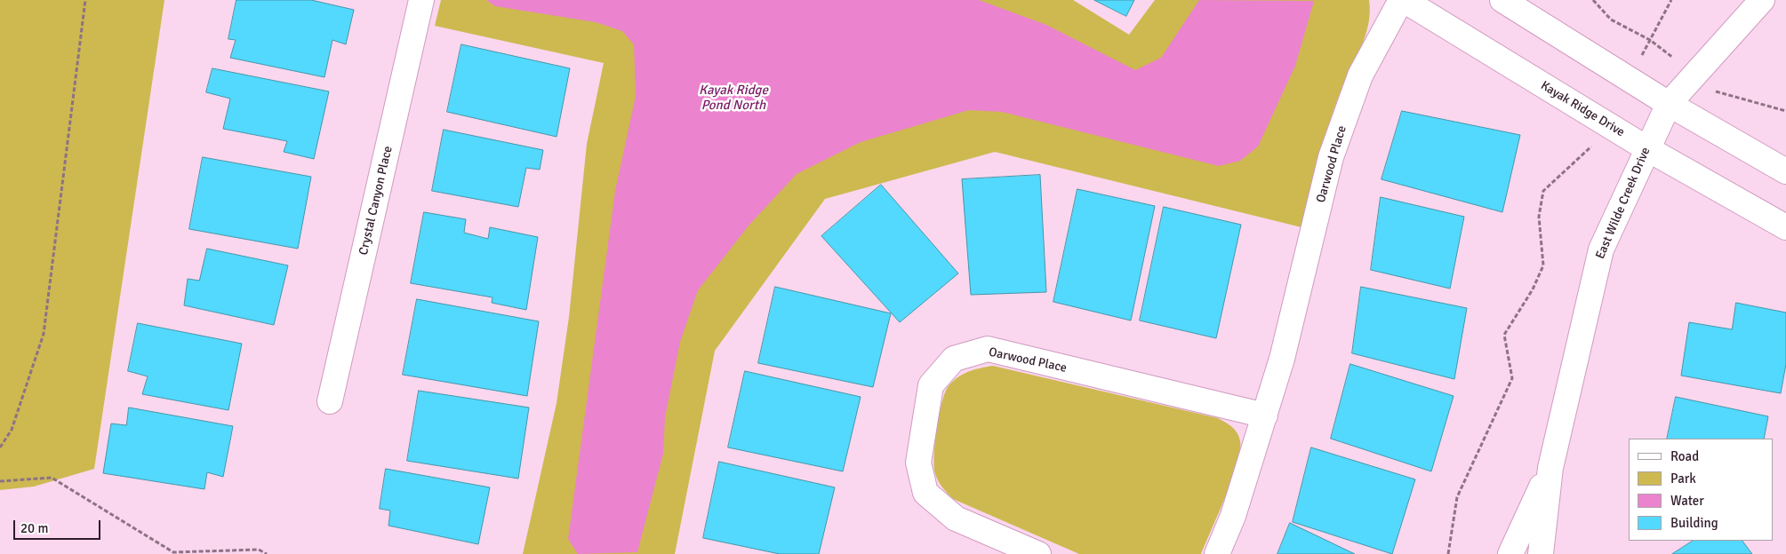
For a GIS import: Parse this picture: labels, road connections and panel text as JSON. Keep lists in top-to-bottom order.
{
  "streets": {
    "street": [
      "Kayak Ridge Drive",
      "Oarwood Place",
      "Crystal Canyon Place",
      "East Wilde Creek Drive"
    ]
  },
  "crossings": [
    ["Kayak Ridge Drive", "Oarwood Place"],
    ["Kayak Ridge Drive", "East Wilde Creek Drive"]
  ],
  "water": ["Kayak Ridge Pond North"],
  "legend": [
    "Road",
    "Park",
    "Water",
    "Building"
  ],
  "scale_bar": "20 m"
}
